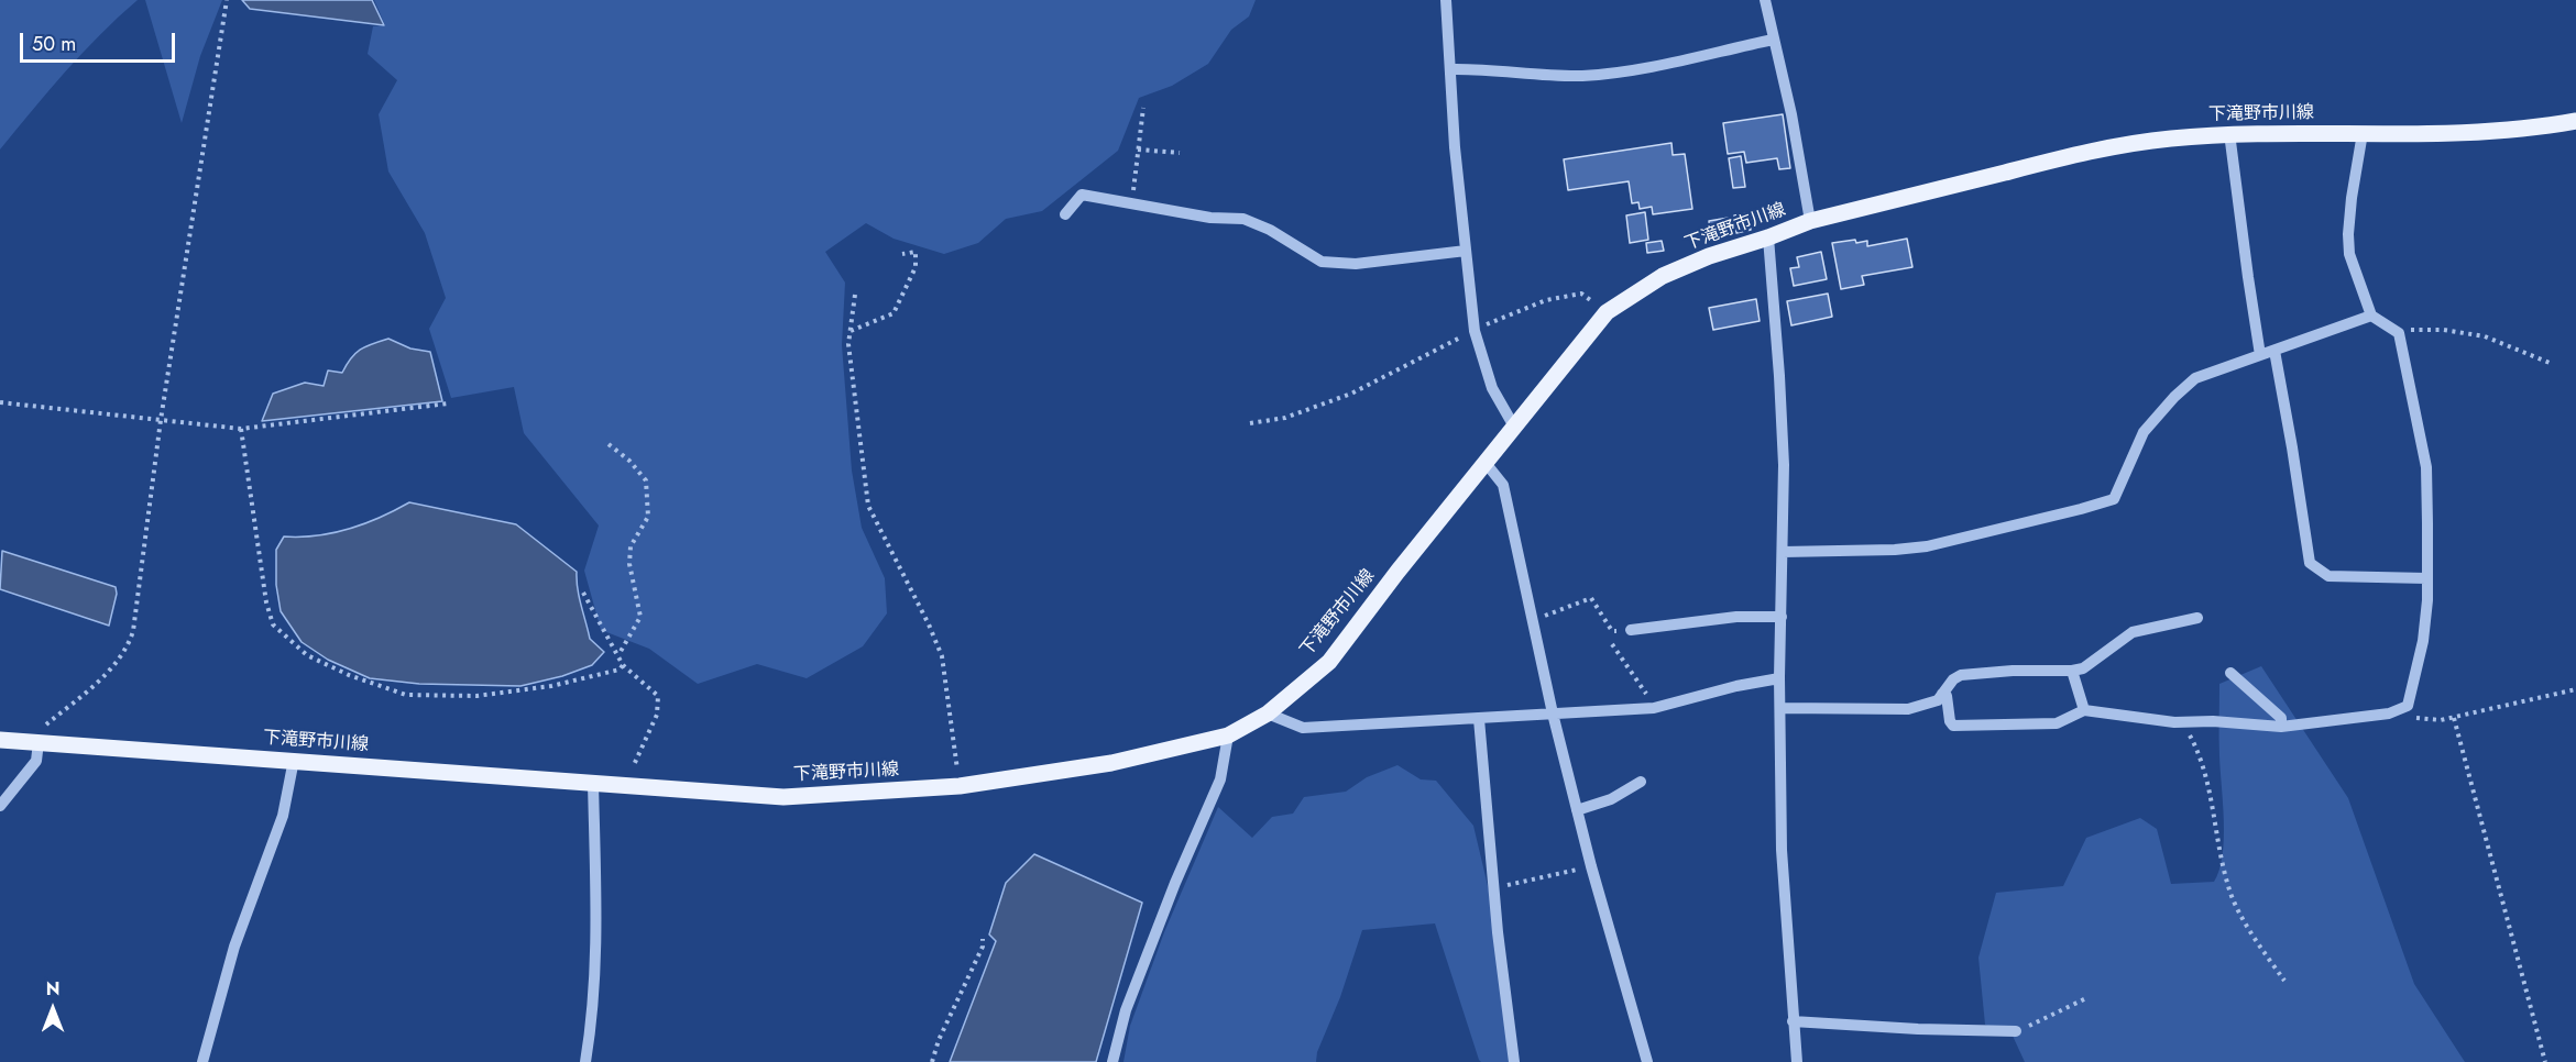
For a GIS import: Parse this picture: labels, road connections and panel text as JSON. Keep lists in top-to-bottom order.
{
  "streets": {
    "main road": ["下滝野市川線"]
  },
  "scale_bar": "50 m",
  "north": "top"
}
